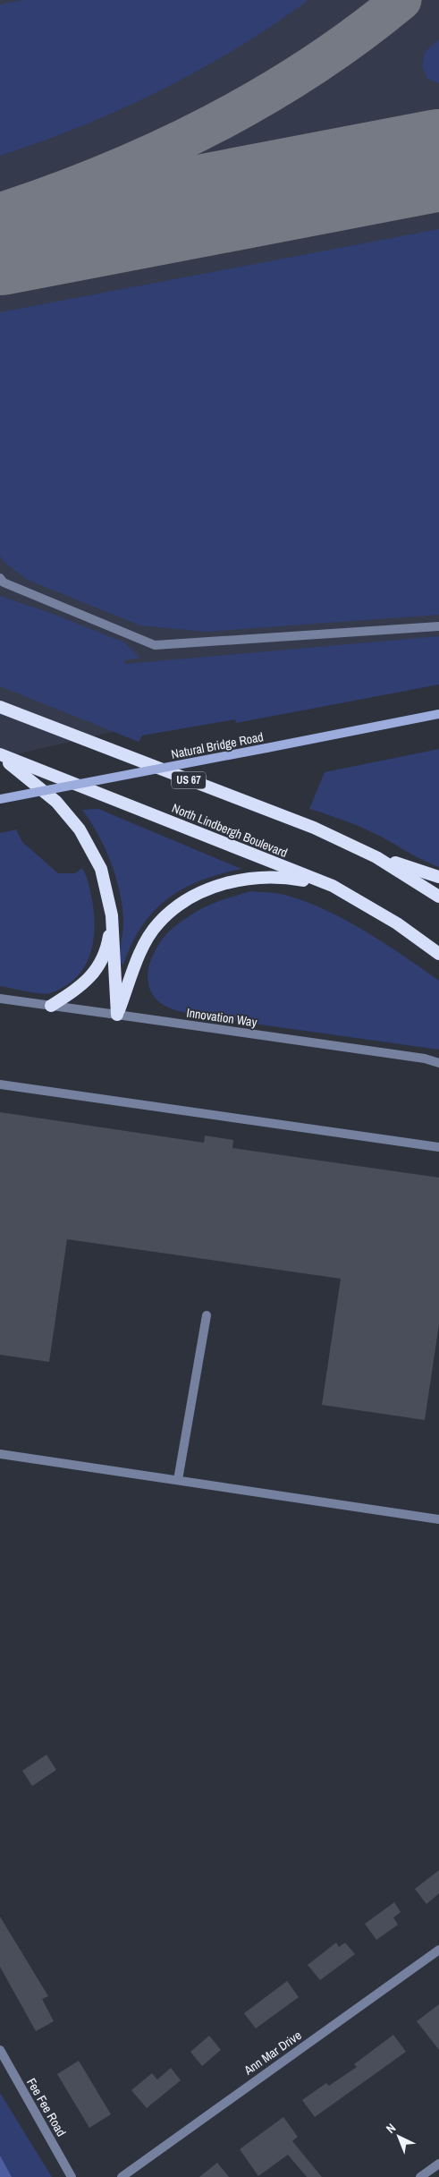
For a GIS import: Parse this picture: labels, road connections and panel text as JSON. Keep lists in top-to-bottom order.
{
  "streets": {
    "highway": ["US 67", "North Lindbergh Boulevard"],
    "main road": ["Natural Bridge Road"],
    "street": ["Innovation Way", "Ann Mar Drive", "Fee Fee Road"]
  },
  "north": "top left"
}
